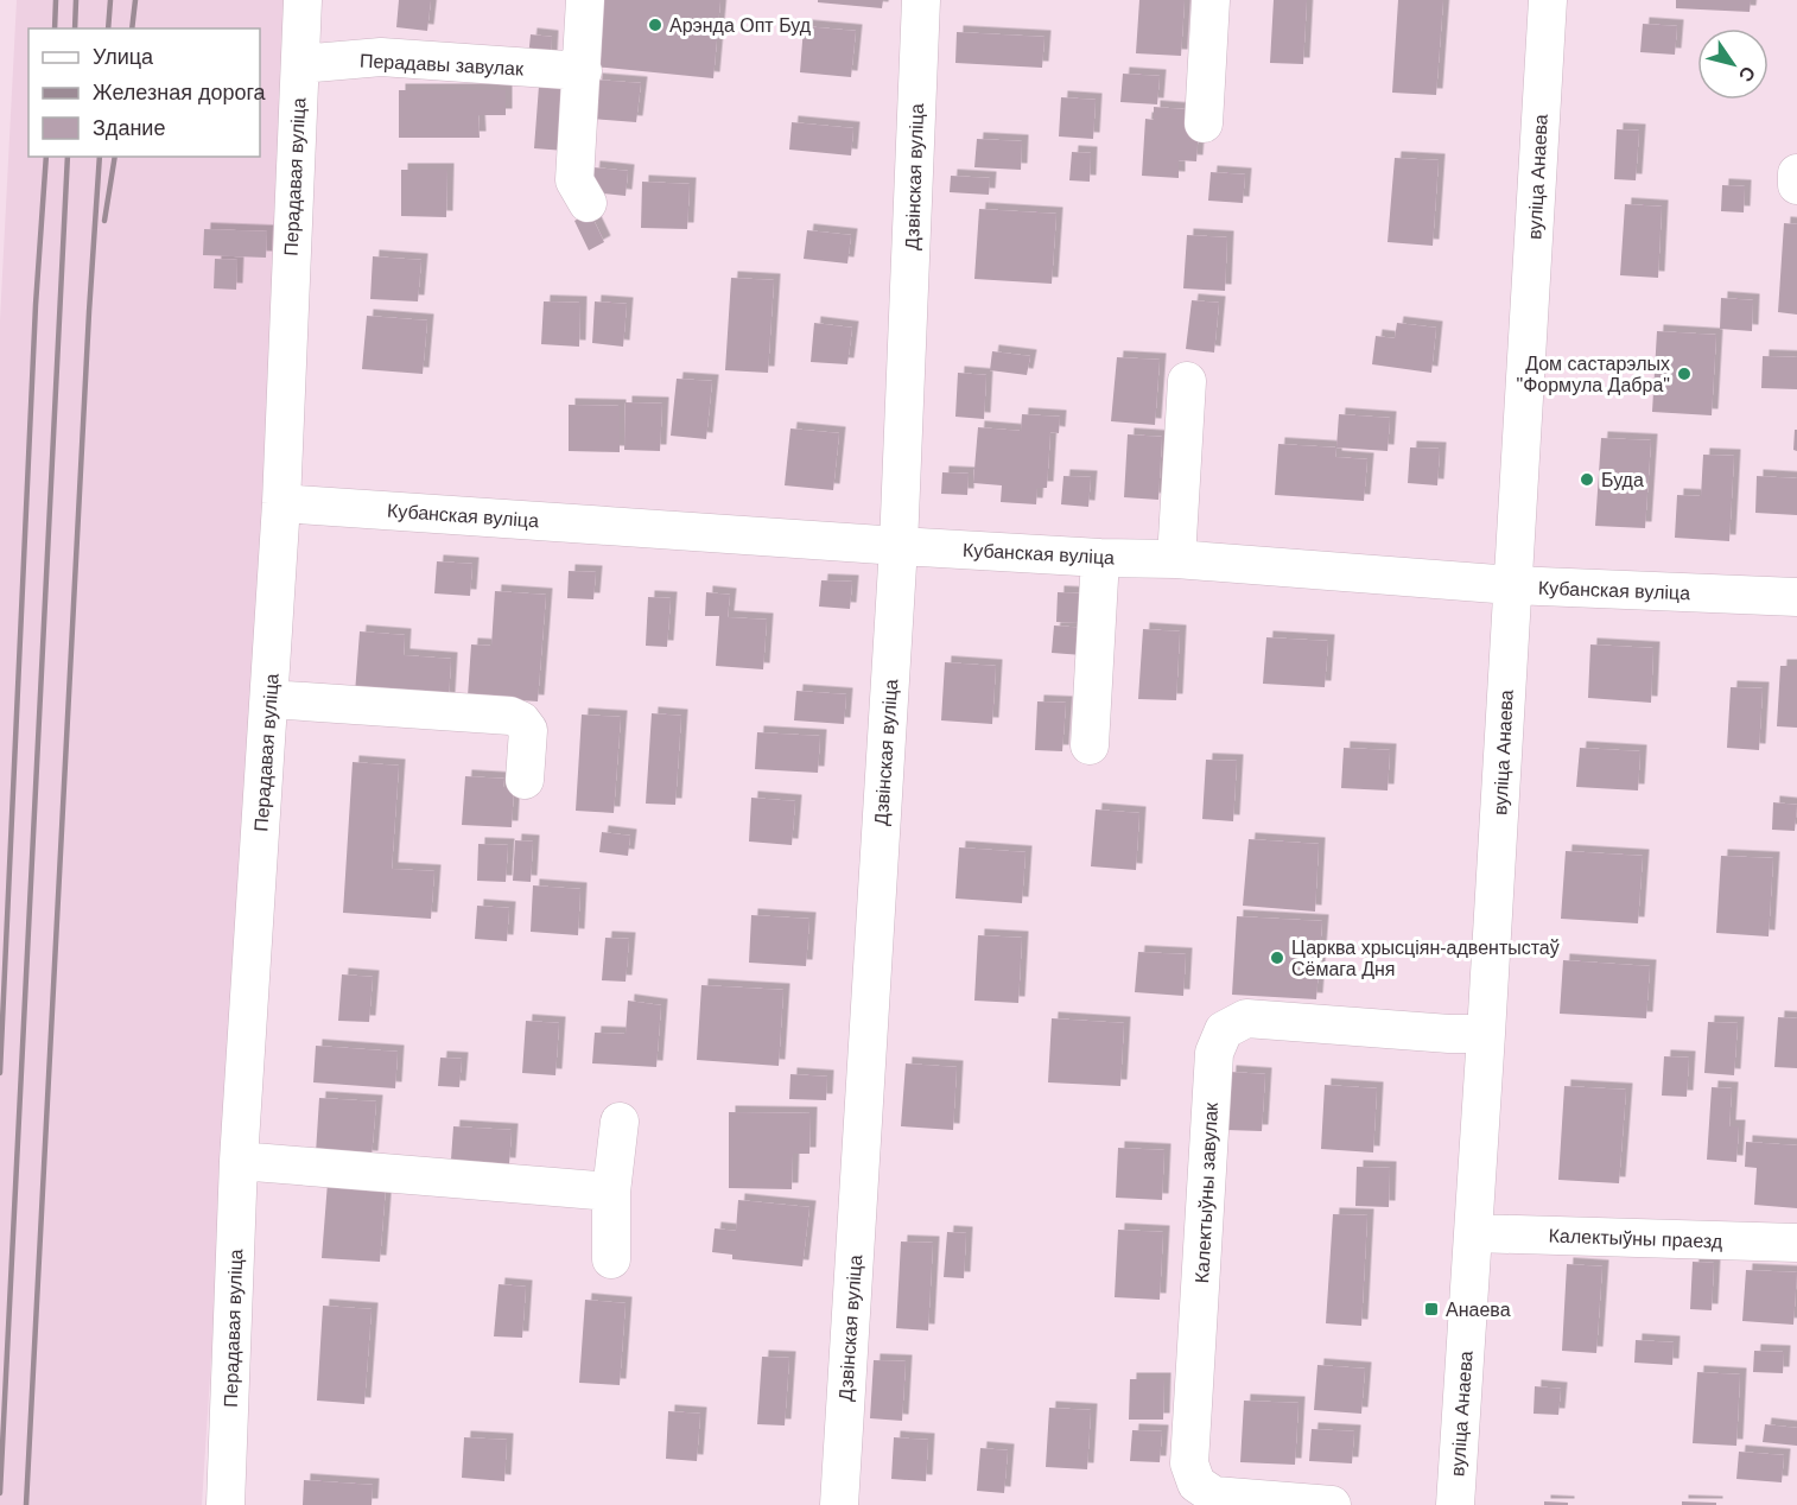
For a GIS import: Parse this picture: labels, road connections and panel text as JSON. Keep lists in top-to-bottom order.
{
  "streets": {
    "street": [
      "Перадавы завулак",
      "Перадавая вуліца",
      "Дзвінская вуліца",
      "вуліца Анаева",
      "Кубанская вуліца",
      "Калектыўны завулак",
      "Калектыўны праезд"
    ]
  },
  "crossings": [
    ["Перадавы завулак", "Перадавая вуліца"],
    ["Перадавая вуліца", "Кубанская вуліца"],
    ["Дзвінская вуліца", "Кубанская вуліца"],
    ["вуліца Анаева", "Кубанская вуліца"],
    ["вуліца Анаева", "Калектыўны завулак"],
    ["вуліца Анаева", "Калектыўны праезд"]
  ],
  "places": {
    "other": [
      "Арэнда Опт Буд",
      "Дом састарэлых \"Формула Дабра\"",
      "Буда",
      "Царква хрысціян-адвентыстаў Сёмага Дня"
    ],
    "transit": ["Анаева"]
  },
  "legend": ["Улица", "Железная дорога", "Здание"],
  "north": "bottom right"
}
